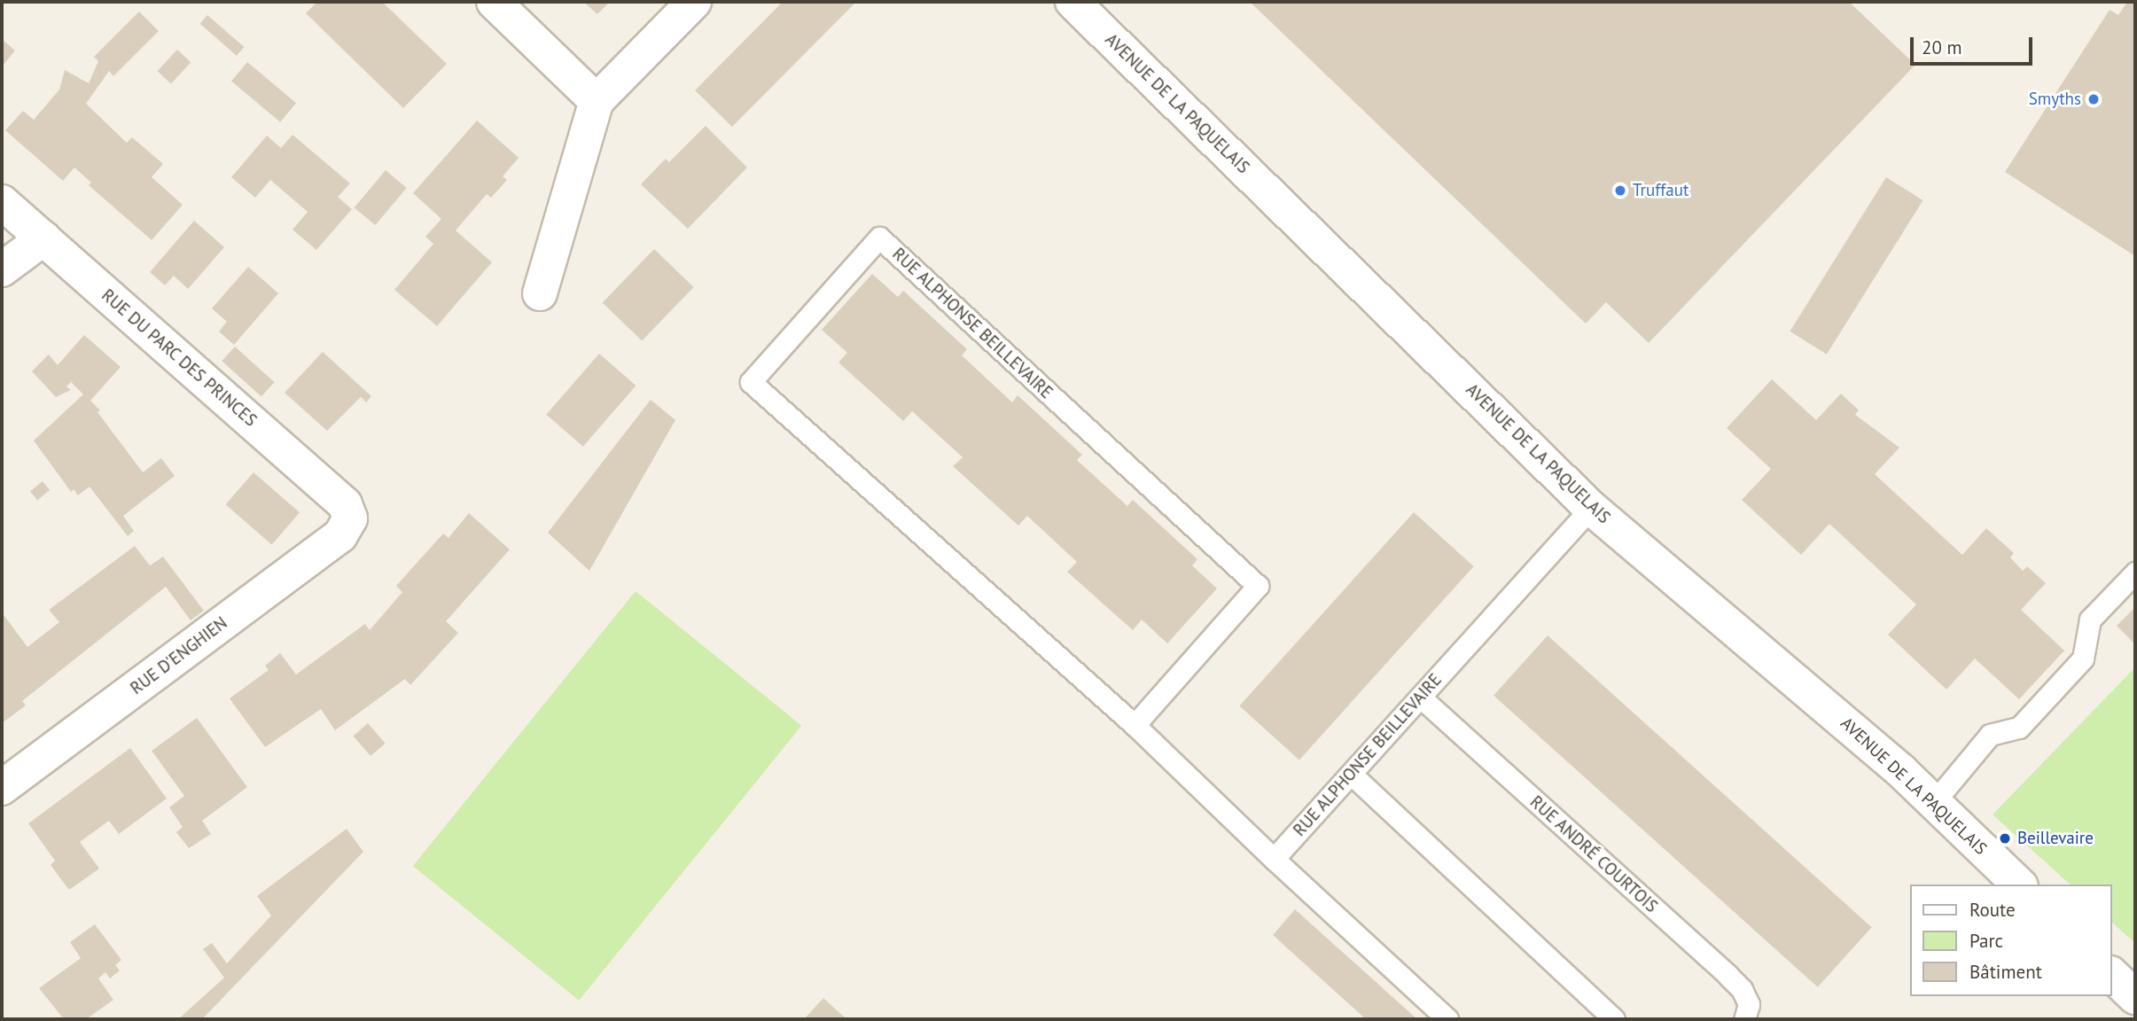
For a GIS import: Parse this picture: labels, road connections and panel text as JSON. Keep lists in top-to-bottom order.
{
  "streets": {
    "street": ["AVENUE DE LA PAQUELAIS", "RUE DU PARC DES PRINCES", "RUE D'ENGHIEN"],
    "lane": ["RUE ALPHONSE BEILLEVAIRE", "RUE ANDRÉ COURTOIS"]
  },
  "crossings": [
    ["AVENUE DE LA PAQUELAIS", "RUE ALPHONSE BEILLEVAIRE"],
    ["RUE ALPHONSE BEILLEVAIRE", "RUE ANDRÉ COURTOIS"],
    ["RUE DU PARC DES PRINCES", "RUE D'ENGHIEN"]
  ],
  "places": ["Smyths", "Truffaut", "Beillevaire"],
  "legend": ["Route", "Parc", "Bâtiment"],
  "scale_bar": "20 m"
}
